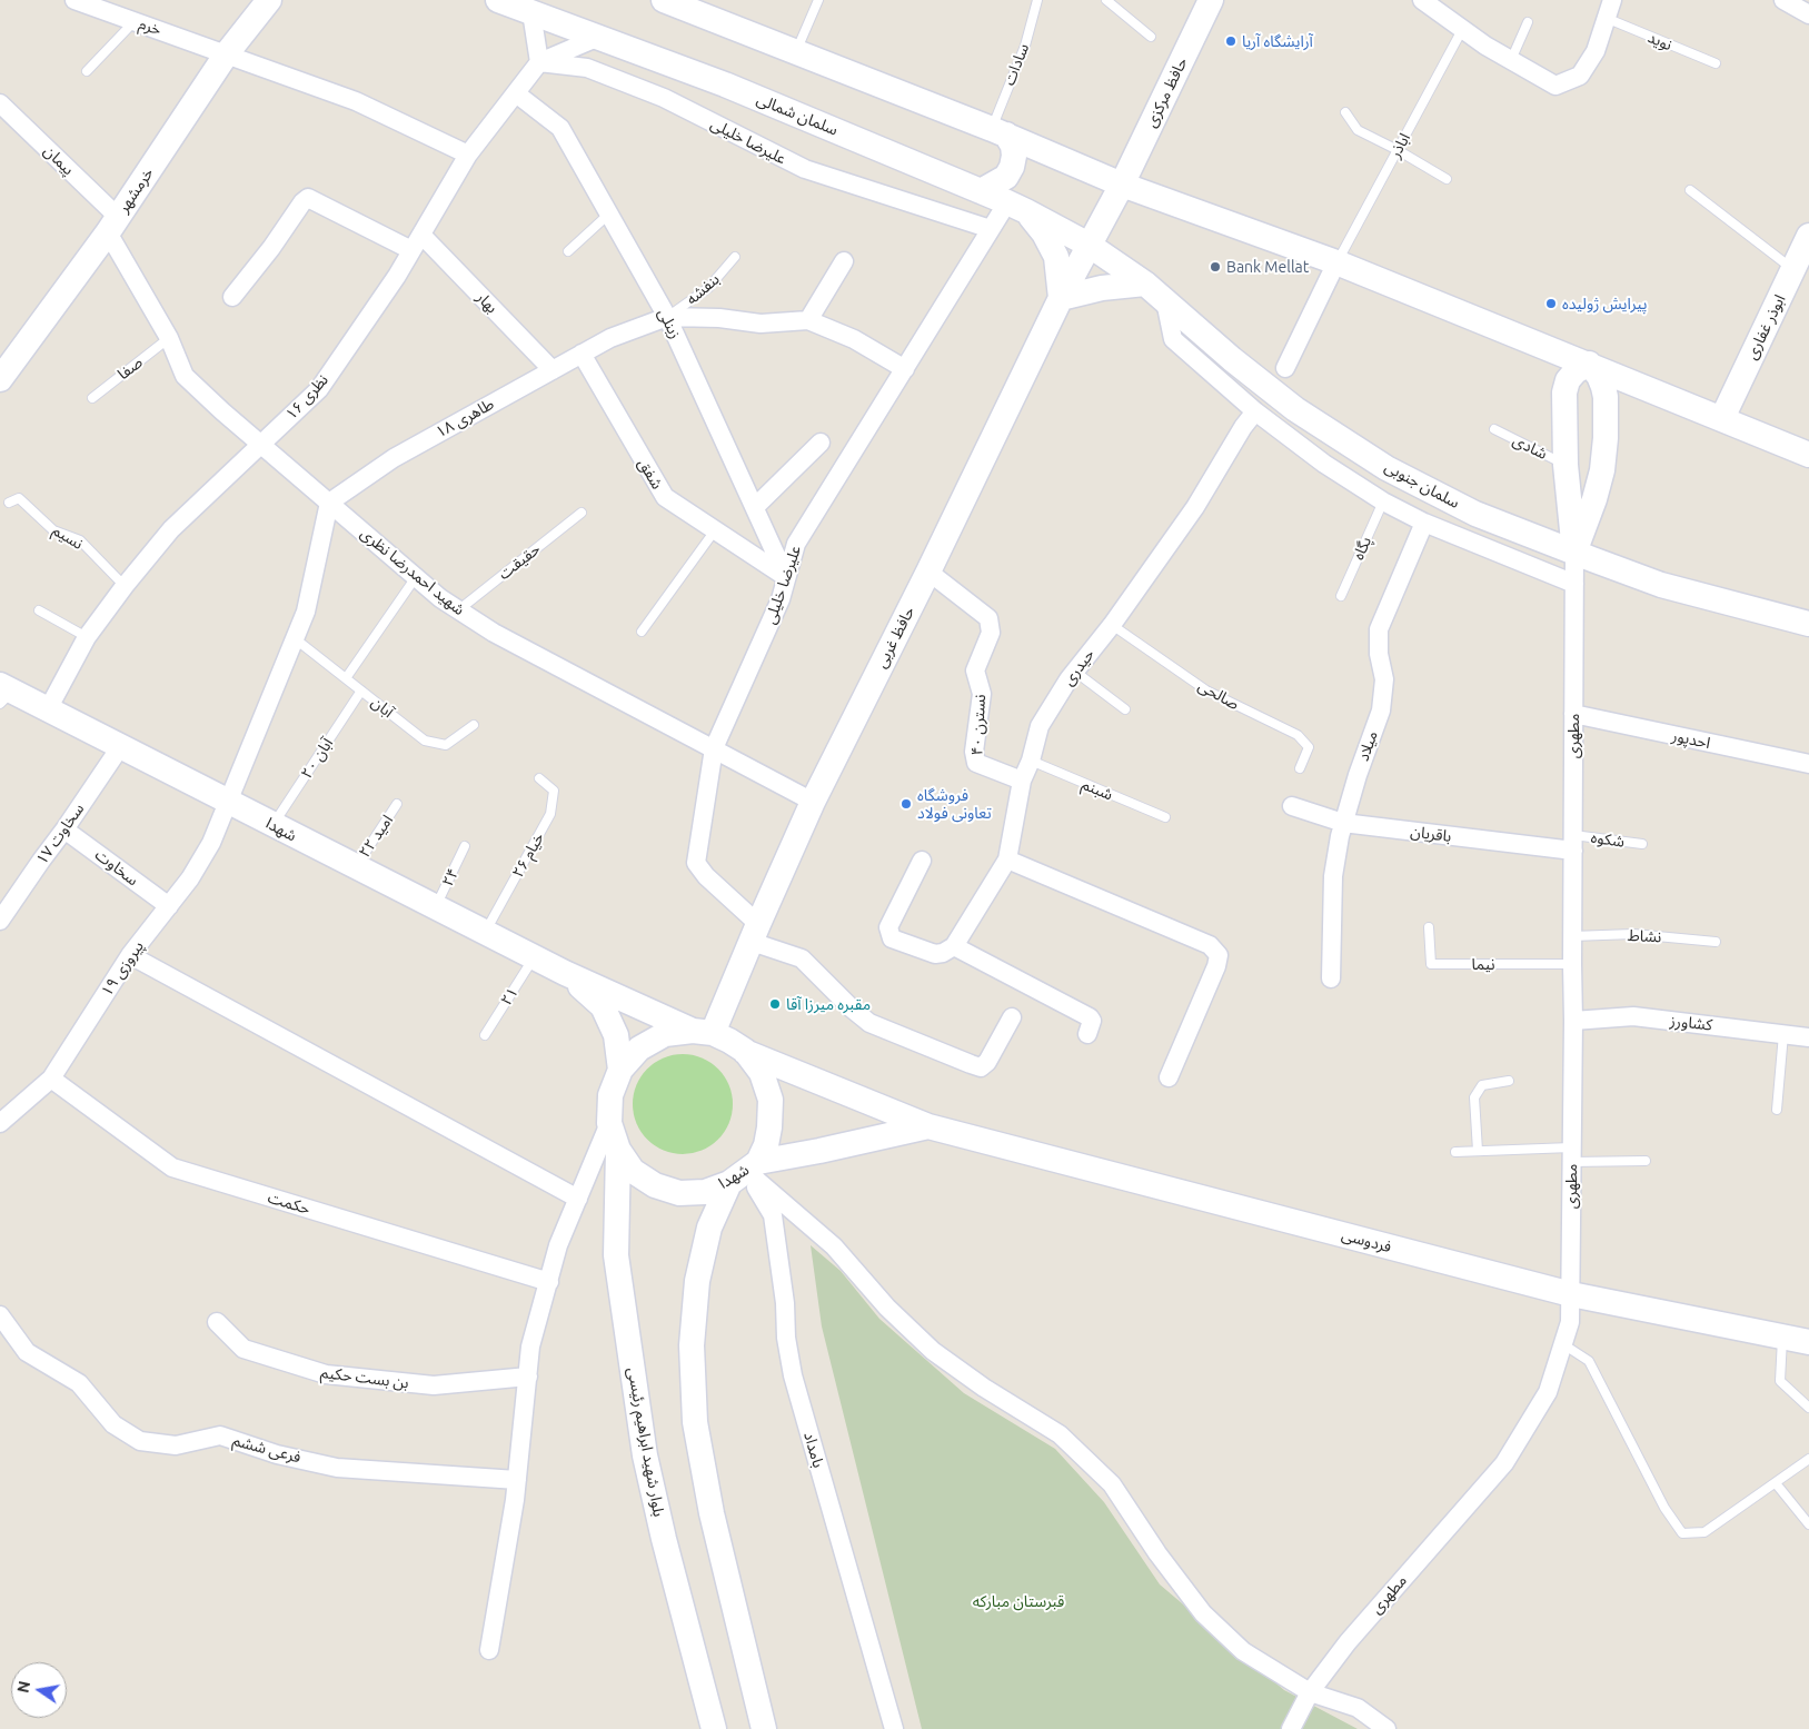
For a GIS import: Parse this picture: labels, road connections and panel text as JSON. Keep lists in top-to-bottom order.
{
  "streets": {
    "main road": [
      "حافظ مرکزی",
      "سلمان شمالی",
      "خرمشهر",
      "ابوذر غفاری",
      "سلمان جنوبی",
      "حافظ غربی",
      "مطهری",
      "شهدا",
      "فردوسی",
      "بلوار شهید ابراهیم رئیسی"
    ],
    "street": [
      "خرم",
      "علیرضا خلیلی",
      "پیمان",
      "بهار",
      "زینلی",
      "نظری ۱۶",
      "طاهری ۱۸",
      "شفق",
      "شهید احمدرضا نظری",
      "حیدری",
      "نسترن ۴۰",
      "احدپور",
      "میلاد",
      "سخاوت ۱۷",
      "باقریان",
      "سخاوت",
      "پیروزی ۱۹",
      "کشاورز",
      "حکمت",
      "بن بست حکیم",
      "فرعی ششم",
      "بامداد"
    ],
    "lane": [
      "نوید",
      "سادات",
      "اباذر",
      "بنفشه",
      "صفا",
      "شادی",
      "نسیم",
      "پگاه",
      "حقیقت",
      "صالحی",
      "آبان",
      "آبان ۲۰",
      "شبنم",
      "امید ۲۲",
      "شکوه",
      "خیام ۲۶",
      "۲۴",
      "نشاط",
      "نیما",
      "۲۱"
    ]
  },
  "crossings": [
    ["خرم", "خرمشهر"],
    ["خرم", "نظری ۱۶"],
    ["حافظ مرکزی", "سلمان شمالی"],
    ["حافظ مرکزی", "سلمان جنوبی"],
    ["حافظ مرکزی", "حافظ غربی"],
    ["سلمان شمالی", "علیرضا خلیلی"],
    ["سلمان شمالی", "سلمان جنوبی"],
    ["سلمان شمالی", "حافظ غربی"],
    ["علیرضا خلیلی", "زینلی"],
    ["علیرضا خلیلی", "نظری ۱۶"],
    ["علیرضا خلیلی", "طاهری ۱۸"],
    ["علیرضا خلیلی", "شفق"],
    ["علیرضا خلیلی", "شهید احمدرضا نظری"],
    ["علیرضا خلیلی", "حافظ غربی"],
    ["پیمان", "خرمشهر"],
    ["پیمان", "شهید احمدرضا نظری"],
    ["خرمشهر", "شهید احمدرضا نظری"],
    ["بنفشه", "زینلی"],
    ["بنفشه", "طاهری ۱۸"],
    ["بهار", "نظری ۱۶"],
    ["بهار", "طاهری ۱۸"],
    ["زینلی", "نظری ۱۶"],
    ["زینلی", "طاهری ۱۸"],
    ["زینلی", "شفق"],
    ["صفا", "شهید احمدرضا نظری"],
    ["نظری ۱۶", "نسیم"],
    ["نظری ۱۶", "شهید احمدرضا نظری"],
    ["نظری ۱۶", "شهدا"],
    ["طاهری ۱۸", "شفق"],
    ["طاهری ۱۸", "شهید احمدرضا نظری"],
    ["شادی", "مطهری"],
    ["سلمان جنوبی", "حافظ غربی"],
    ["سلمان جنوبی", "مطهری"],
    ["حقیقت", "شهید احمدرضا نظری"],
    ["شهید احمدرضا نظری", "حافظ غربی"],
    ["حافظ غربی", "نسترن ۴۰"],
    ["حافظ غربی", "شهدا"],
    ["حافظ غربی", "فردوسی"],
    ["حافظ غربی", "بلوار شهید ابراهیم رئیسی"],
    ["حافظ غربی", "بامداد"],
    ["حیدری", "صالحی"],
    ["حیدری", "نسترن ۴۰"],
    ["حیدری", "شبنم"],
    ["آبان", "آبان ۲۰"],
    ["مطهری", "احدپور"],
    ["مطهری", "باقریان"],
    ["مطهری", "شکوه"],
    ["مطهری", "نشاط"],
    ["مطهری", "نیما"],
    ["مطهری", "کشاورز"],
    ["مطهری", "فردوسی"],
    ["میلاد", "باقریان"],
    ["آبان ۲۰", "شهدا"],
    ["شهدا", "سخاوت ۱۷"],
    ["شهدا", "امید ۲۲"],
    ["شهدا", "خیام ۲۶"],
    ["شهدا", "۲۴"],
    ["شهدا", "پیروزی ۱۹"],
    ["شهدا", "۲۱"],
    ["شهدا", "فردوسی"],
    ["شهدا", "بلوار شهید ابراهیم رئیسی"],
    ["شهدا", "بامداد"],
    ["سخاوت ۱۷", "سخاوت"],
    ["باقریان", "شکوه"],
    ["سخاوت", "پیروزی ۱۹"],
    ["پیروزی ۱۹", "حکمت"],
    ["فردوسی", "بلوار شهید ابراهیم رئیسی"],
    ["فردوسی", "بامداد"],
    ["بلوار شهید ابراهیم رئیسی", "بامداد"]
  ],
  "parks": ["قبرستان مبارکه"],
  "places": [
    "آرایشگاه آریا",
    "Bank Mellat",
    "پیرایش ژولیده",
    "فروشگاه تعاونی فولاد",
    "مقبره میرزا آقا"
  ],
  "north": "left"
}
